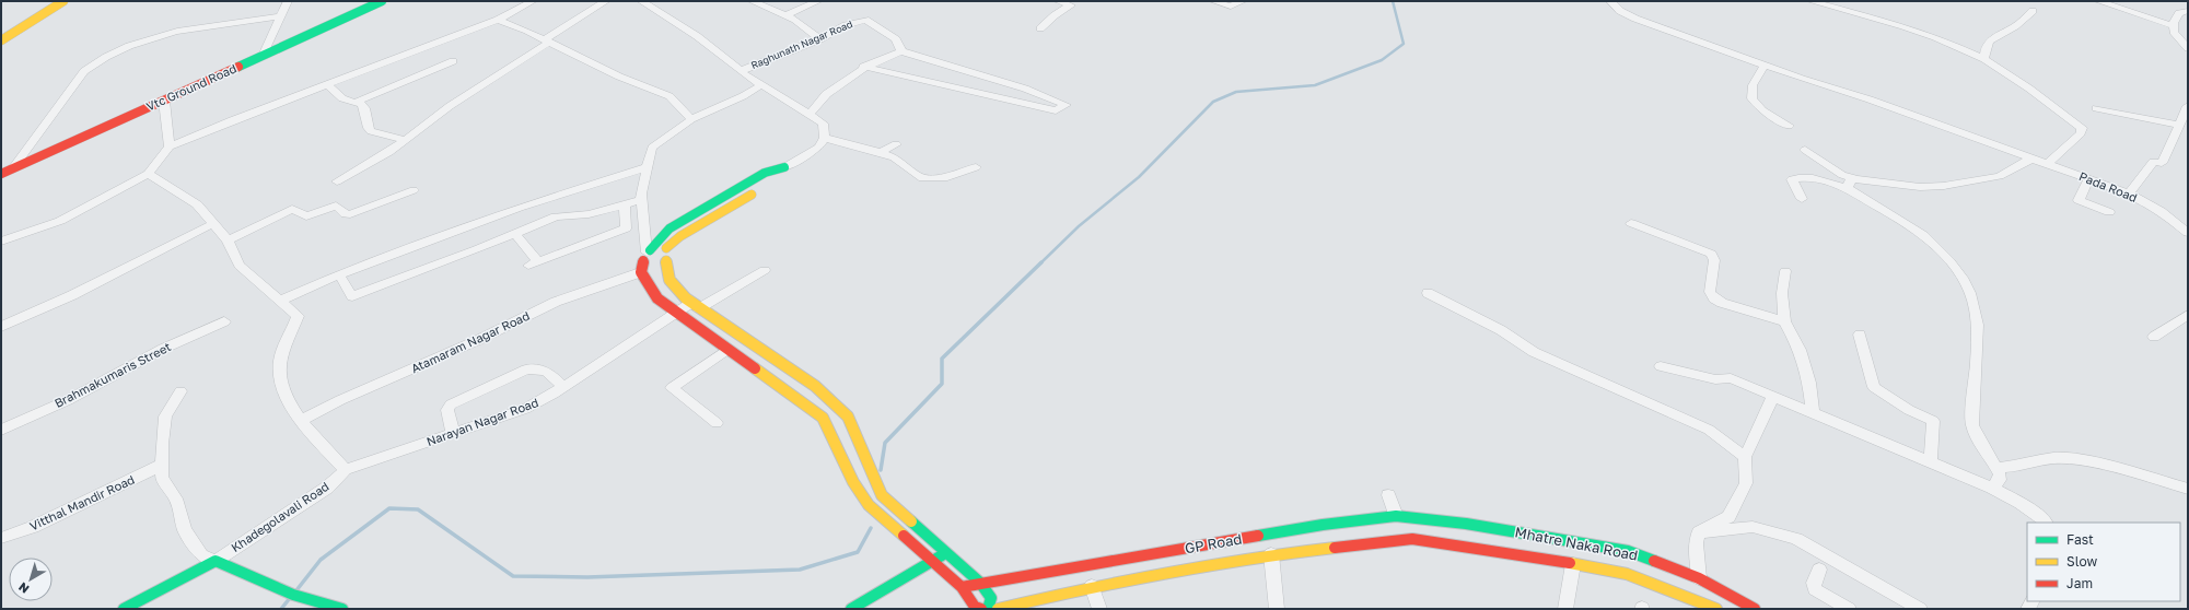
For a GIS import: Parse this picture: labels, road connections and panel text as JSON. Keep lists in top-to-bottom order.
{
  "streets": {
    "street": [
      "Raghunath Nagar Road",
      "Vtc Ground Road",
      "Pada Road",
      "Atamaram Nagar Road",
      "Brahmakumaris Street",
      "Narayan Nagar Road",
      "Vitthal Mandir Road",
      "Khadegolavali Road",
      "GP Road",
      "Mhatre Naka Road"
    ]
  },
  "crossings": [
    ["Narayan Nagar Road", "Khadegolavali Road"],
    ["GP Road", "Mhatre Naka Road"]
  ],
  "legend": ["Fast", "Slow", "Jam"],
  "north": "bottom left"
}
